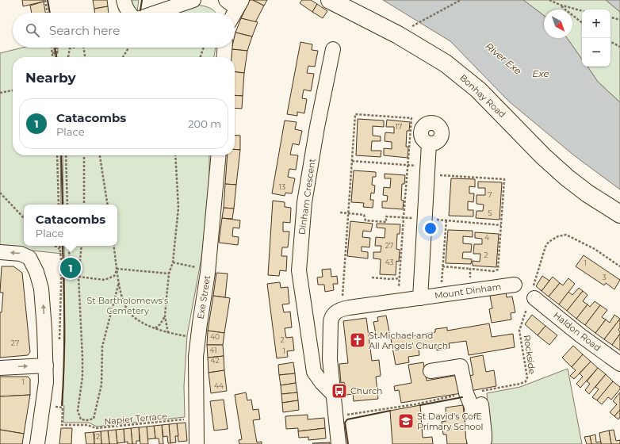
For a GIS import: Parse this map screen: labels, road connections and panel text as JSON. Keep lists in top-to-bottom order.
{
  "streets": {
    "highway": ["Bonhay Road"],
    "street": [
      "Dinham Crescent",
      "Mount Dinham",
      "Exe Street",
      "Haldon Road"
    ],
    "path": ["Rockside", "Napier Terrace"]
  },
  "crossings": [
    ["Haldon Road", "Rockside"]
  ],
  "water": ["River Exe", "Exe"],
  "parks": ["St Bartholomews's Cemetery"],
  "places": {
    "church": ["St Michael and All Angels' Church"],
    "bus stop": ["Church"],
    "school or university": ["St David's CofE Primary School"]
  },
  "house_numbers": [
    "17",
    "13",
    "7",
    "5",
    "4",
    "27",
    "2",
    "43",
    "1",
    "3",
    "40",
    "2",
    "27",
    "41",
    "1",
    "42",
    "1",
    "44",
    "12"
  ],
  "north": "bottom right",
  "page": {
    "map_buttons": ["+", "−"],
    "search": "Search here",
    "heading": "Nearby",
    "list": [
      {
        "mark": "1",
        "name": "Catacombs",
        "note": "Place",
        "value": "200 m"
      }
    ],
    "popup": ["Catacombs", "Place"],
    "pins": "1"
  }
}
